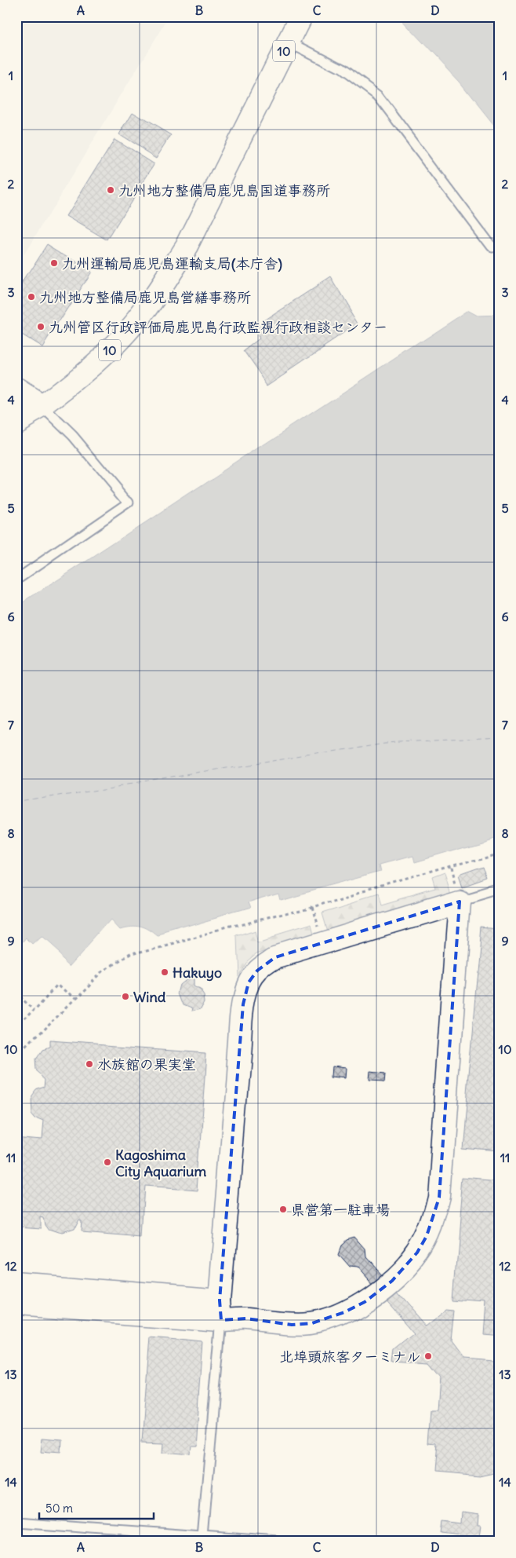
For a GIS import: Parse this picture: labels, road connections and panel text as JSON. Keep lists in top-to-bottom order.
{
  "streets": {
    "main road": ["10"]
  },
  "places": [
    "九州地方整備局鹿児島国道事務所",
    "九州運輸局鹿児島運輸支局(本庁舎)",
    "九州地方整備局鹿児島営繕事務所",
    "九州管区行政評価局鹿児島行政監視行政相談センター",
    "Hakuyo",
    "Wind",
    "水族館の果実堂",
    "Kagoshima City Aquarium",
    "県営第一駐車場",
    "北埠頭旅客ターミナル"
  ],
  "scale_bar": "50 m",
  "grid": {
    "columns": [
      "A",
      "B",
      "C",
      "D"
    ],
    "rows": [
      "1",
      "2",
      "3",
      "4",
      "5",
      "6",
      "7",
      "8",
      "9",
      "10",
      "11",
      "12",
      "13",
      "14"
    ]
  }
}
